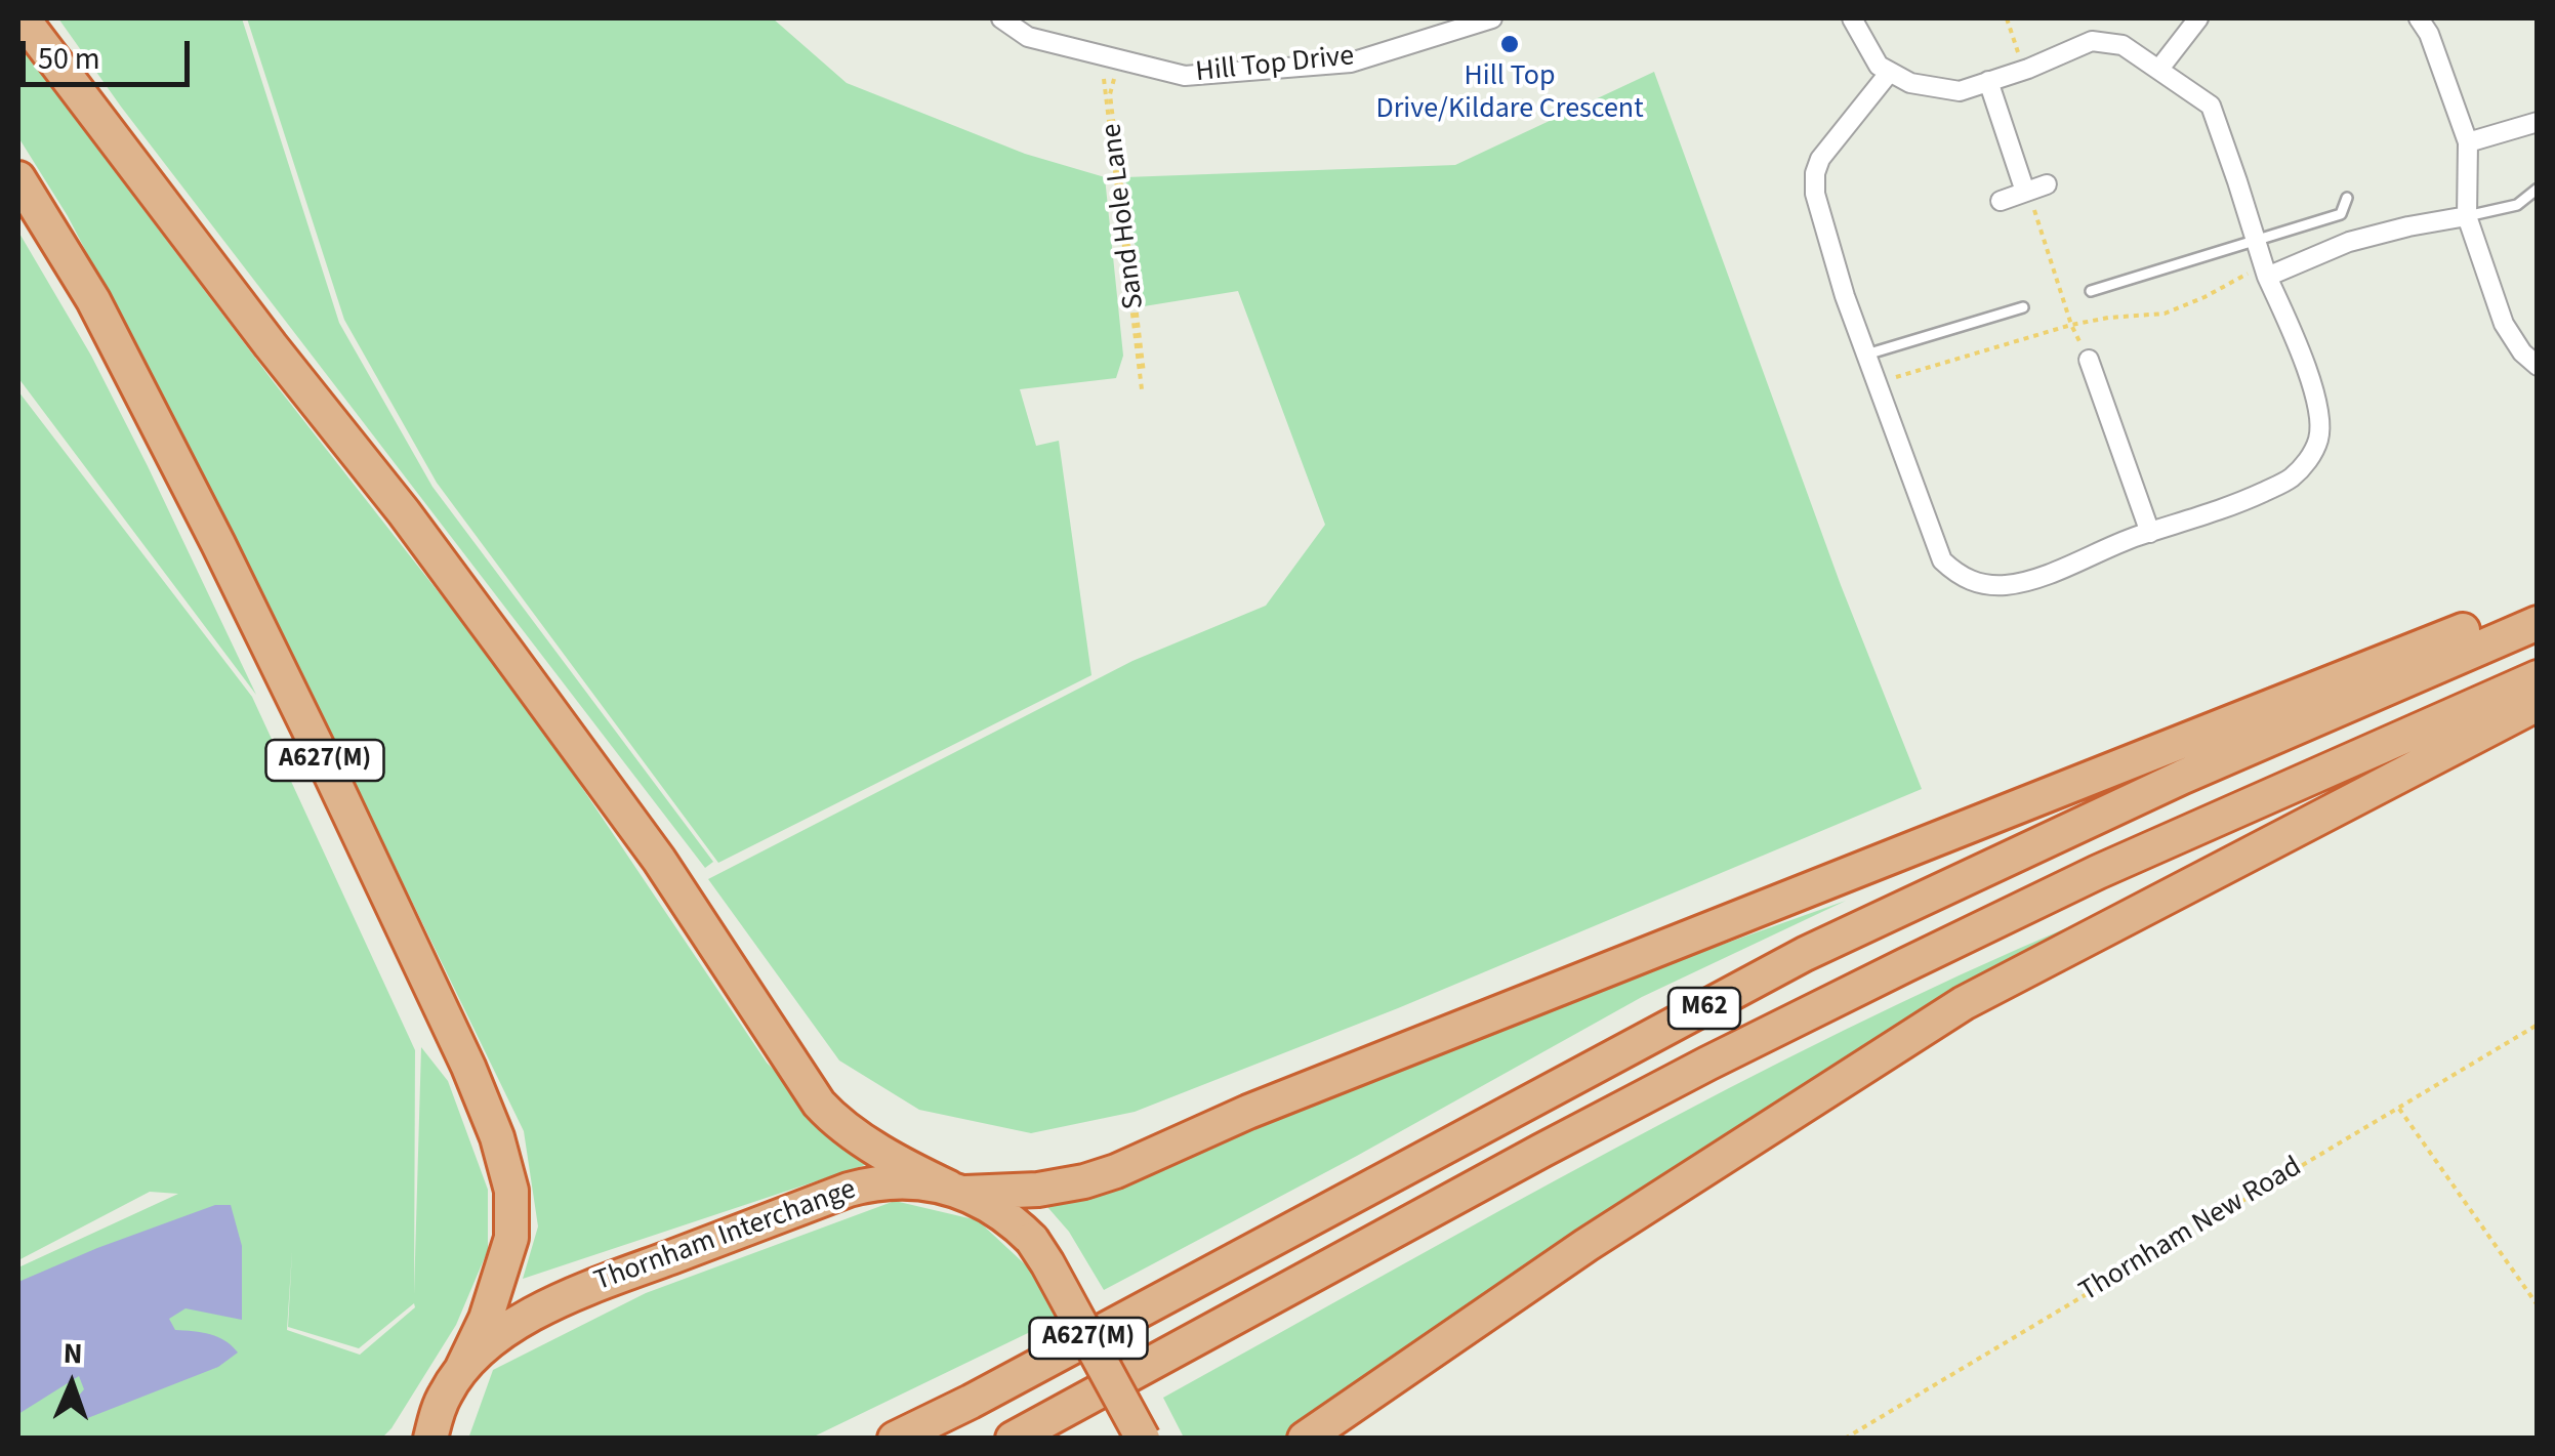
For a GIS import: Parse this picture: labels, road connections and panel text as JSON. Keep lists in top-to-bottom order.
{
  "streets": {
    "highway": ["A627(M)", "M62", "Thornham Interchange"],
    "street": ["Hill Top Drive"],
    "path": ["Sand Hole Lane", "Thornham New Road"]
  },
  "crossings": [
    ["Hill Top Drive", "Sand Hole Lane"],
    ["A627(M)", "M62"],
    ["A627(M)", "Thornham Interchange"],
    ["M62", "Thornham Interchange"]
  ],
  "places": ["Hill Top Drive/Kildare Crescent"],
  "scale_bar": "50 m",
  "north": "top"
}
